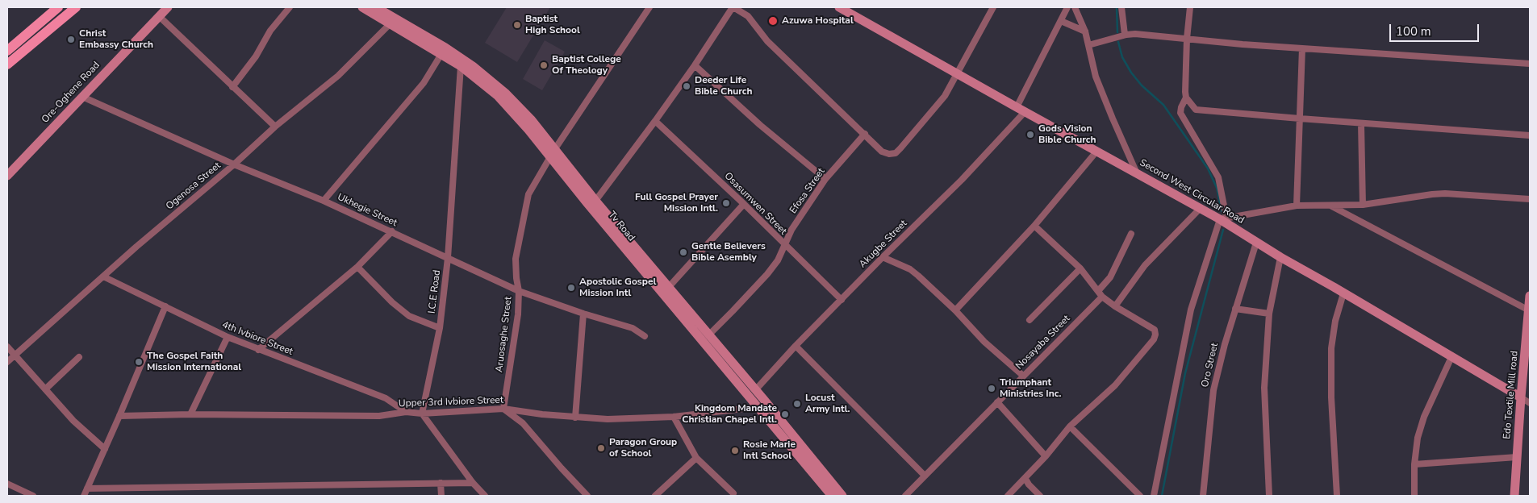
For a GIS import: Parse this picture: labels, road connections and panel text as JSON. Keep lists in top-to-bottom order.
{
  "streets": {
    "street": [
      "Ore-Oghene Road",
      "Ogenosa Street",
      "Efosa Street",
      "Second West Circular Road",
      "Osasumwen Street",
      "Ukhegie Street",
      "Tv Road",
      "Akugbe Street",
      "I.C.E Road",
      "Aruosaghe Street",
      "4th Ivbiore Street",
      "Nosayaba Street",
      "Oro Street",
      "Edo Textile Mill road",
      "Upper 3rd Ivbiore Street"
    ]
  },
  "crossings": [
    ["Ore-Oghene Road", "Ukhegie Street"],
    ["Ogenosa Street", "Ukhegie Street"],
    ["Ogenosa Street", "Tv Road"],
    ["Ogenosa Street", "4th Ivbiore Street"],
    ["Efosa Street", "Osasumwen Street"],
    ["Efosa Street", "Tv Road"],
    ["Second West Circular Road", "Akugbe Street"],
    ["Second West Circular Road", "Oro Street"],
    ["Second West Circular Road", "Edo Textile Mill road"],
    ["Osasumwen Street", "Akugbe Street"],
    ["Ukhegie Street", "I.C.E Road"],
    ["Ukhegie Street", "Aruosaghe Street"],
    ["Tv Road", "Akugbe Street"],
    ["Tv Road", "I.C.E Road"],
    ["Tv Road", "Aruosaghe Street"],
    ["Tv Road", "Upper 3rd Ivbiore Street"],
    ["I.C.E Road", "Upper 3rd Ivbiore Street"],
    ["Aruosaghe Street", "Upper 3rd Ivbiore Street"],
    ["4th Ivbiore Street", "Upper 3rd Ivbiore Street"]
  ],
  "places": [
    "Azuwa Hospital",
    "Baptist High School",
    "Christ Embassy Church",
    "Baptist College Of Theology",
    "Deeder Life Bible Church",
    "Gods Vision Bible Church",
    "Full Gospel Prayer Mission Intl.",
    "Gentle Believers Bible Asembly",
    "Apostolic Gospel Mission Intl",
    "The Gospel Faith Mission International",
    "Triumphant Ministries Inc.",
    "Locust Army Intl.",
    "Kingdom Mandate Christian Chapel Intl.",
    "Paragon Group of School",
    "Rosie Marie Intl School"
  ],
  "scale_bar": "100 m"
}
